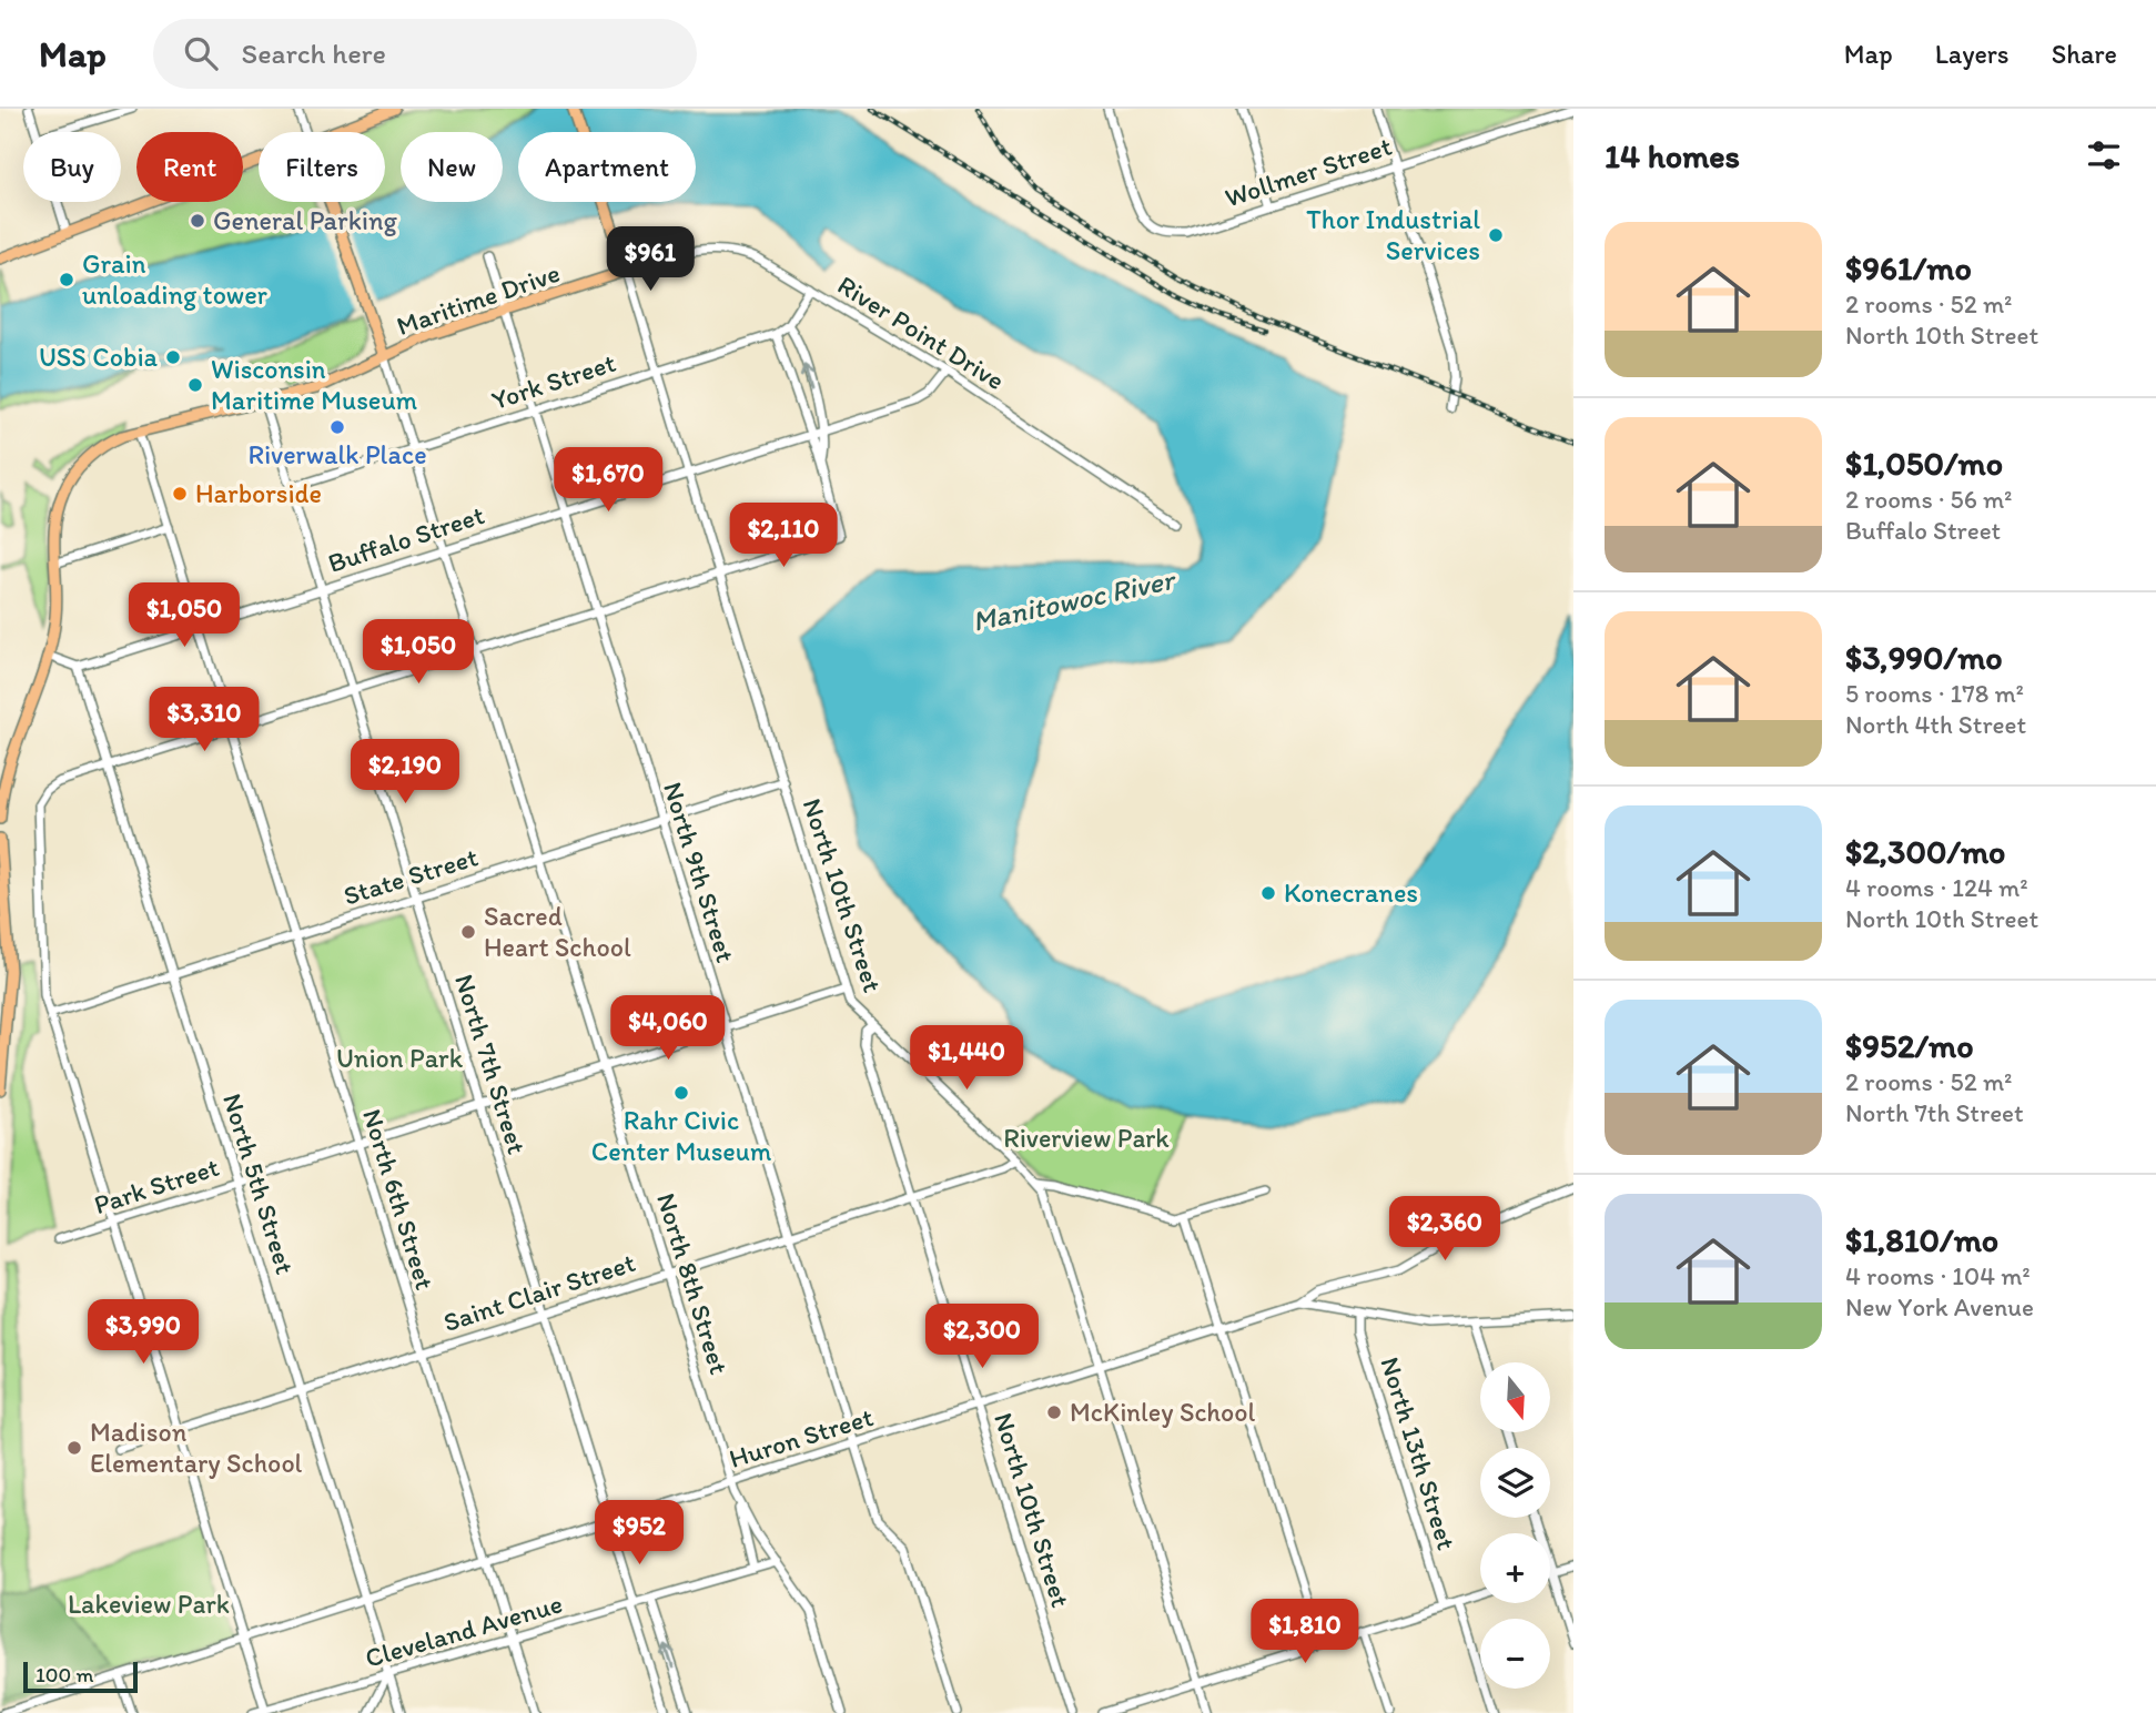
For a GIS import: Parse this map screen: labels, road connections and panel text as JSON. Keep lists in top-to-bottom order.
{
  "streets": {
    "main road": ["Maritime Drive", "North 10th Street", "North 8th Street"],
    "street": [
      "Wollmer Street",
      "River Point Drive",
      "York Street",
      "Buffalo Street",
      "North 9th Street",
      "State Street",
      "North 7th Street",
      "North 5th Street",
      "Park Street",
      "North 6th Street",
      "Saint Clair Street",
      "Huron Street",
      "North 13th Street",
      "Cleveland Avenue"
    ]
  },
  "crossings": [
    ["Maritime Drive", "River Point Drive"],
    ["Maritime Drive", "North 9th Street"],
    ["Maritime Drive", "North 10th Street"],
    ["Maritime Drive", "North 7th Street"],
    ["Maritime Drive", "North 6th Street"],
    ["Maritime Drive", "North 8th Street"],
    ["River Point Drive", "York Street"],
    ["River Point Drive", "Buffalo Street"],
    ["River Point Drive", "North 10th Street"],
    ["York Street", "North 9th Street"],
    ["York Street", "North 10th Street"],
    ["York Street", "North 7th Street"],
    ["York Street", "North 8th Street"],
    ["Buffalo Street", "North 9th Street"],
    ["Buffalo Street", "North 10th Street"],
    ["Buffalo Street", "North 7th Street"],
    ["Buffalo Street", "North 5th Street"],
    ["Buffalo Street", "North 6th Street"],
    ["Buffalo Street", "North 8th Street"],
    ["North 9th Street", "State Street"],
    ["North 9th Street", "Park Street"],
    ["North 9th Street", "Saint Clair Street"],
    ["North 9th Street", "Huron Street"],
    ["State Street", "North 10th Street"],
    ["State Street", "North 7th Street"],
    ["State Street", "North 5th Street"],
    ["State Street", "North 6th Street"],
    ["State Street", "North 8th Street"],
    ["North 10th Street", "Park Street"],
    ["North 10th Street", "Saint Clair Street"],
    ["North 10th Street", "Huron Street"],
    ["North 7th Street", "Park Street"],
    ["North 7th Street", "Saint Clair Street"],
    ["North 7th Street", "Huron Street"],
    ["North 7th Street", "Cleveland Avenue"],
    ["North 5th Street", "Park Street"],
    ["North 5th Street", "Saint Clair Street"],
    ["North 5th Street", "Huron Street"],
    ["North 5th Street", "Cleveland Avenue"],
    ["Park Street", "North 6th Street"],
    ["Park Street", "North 8th Street"],
    ["North 6th Street", "Saint Clair Street"],
    ["North 6th Street", "Huron Street"],
    ["North 6th Street", "Cleveland Avenue"],
    ["North 8th Street", "Saint Clair Street"],
    ["North 8th Street", "Huron Street"],
    ["North 8th Street", "Cleveland Avenue"]
  ],
  "water": ["Manitowoc River"],
  "parks": ["Union Park", "Riverview Park", "Lakeview Park"],
  "places": [
    "General Parking",
    "Thor Industrial Services",
    "Grain unloading tower",
    "USS Cobia",
    "Wisconsin Maritime Museum",
    "Riverwalk Place",
    "Harborside",
    "Konecranes",
    "Sacred Heart School",
    "Rahr Civic Center Museum",
    "McKinley School",
    "Madison Elementary School"
  ],
  "scale_bar": "100 m",
  "north": "bottom",
  "page": {
    "header": "Map",
    "search": "Search here",
    "nav": ["Map", "Layers", "Share"],
    "heading": "14 homes",
    "chip": [
      "Buy",
      "Rent",
      "Filters",
      "New",
      "Apartment"
    ],
    "list": [
      {
        "name": "$961/mo",
        "note": "2 rooms · 52 m² · North 10th Street"
      },
      {
        "name": "$1,050/mo",
        "note": "2 rooms · 56 m² · Buffalo Street"
      },
      {
        "name": "$3,990/mo",
        "note": "5 rooms · 178 m² · North 4th Street"
      },
      {
        "name": "$2,300/mo",
        "note": "4 rooms · 124 m² · North 10th Street"
      },
      {
        "name": "$952/mo",
        "note": "2 rooms · 52 m² · North 7th Street"
      },
      {
        "name": "$1,810/mo",
        "note": "4 rooms · 104 m² · New York Avenue"
      }
    ],
    "price": [
      "$961",
      "$1,670",
      "$2,110",
      "$1,050",
      "$1,050",
      "$3,310",
      "$2,190",
      "$4,060",
      "$1,440",
      "$2,360",
      "$3,990",
      "$2,300",
      "$952",
      "$1,810"
    ],
    "map_buttons": ["+", "−"],
    "scale": "100 m"
  }
}
